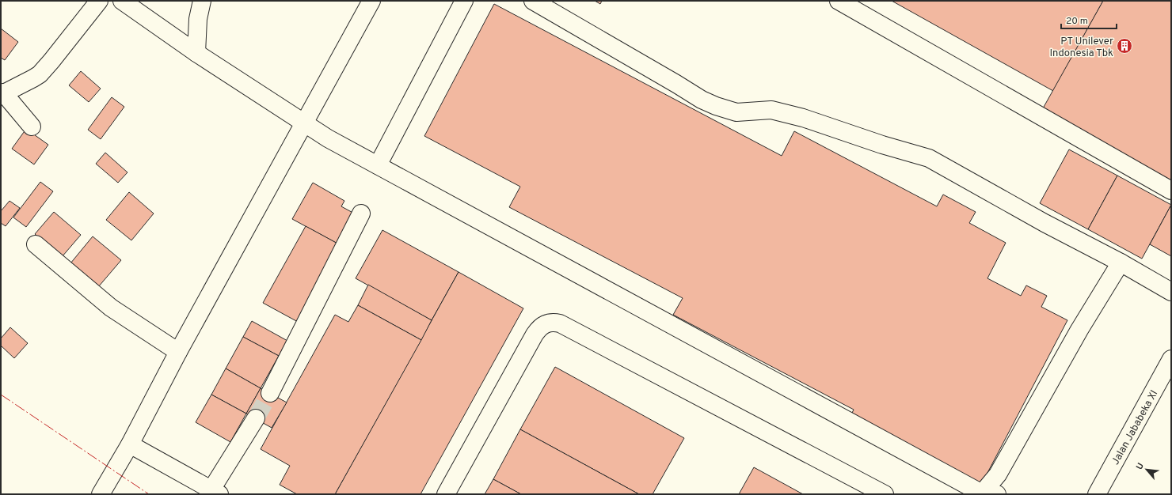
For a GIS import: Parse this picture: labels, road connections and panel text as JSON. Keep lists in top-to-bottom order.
{
  "streets": {
    "street": ["Jalan Jababeka XI"]
  },
  "places": {
    "building": ["PT Unilever Indonesia Tbk"]
  },
  "scale_bar": "20 m",
  "north": "top left"
}
